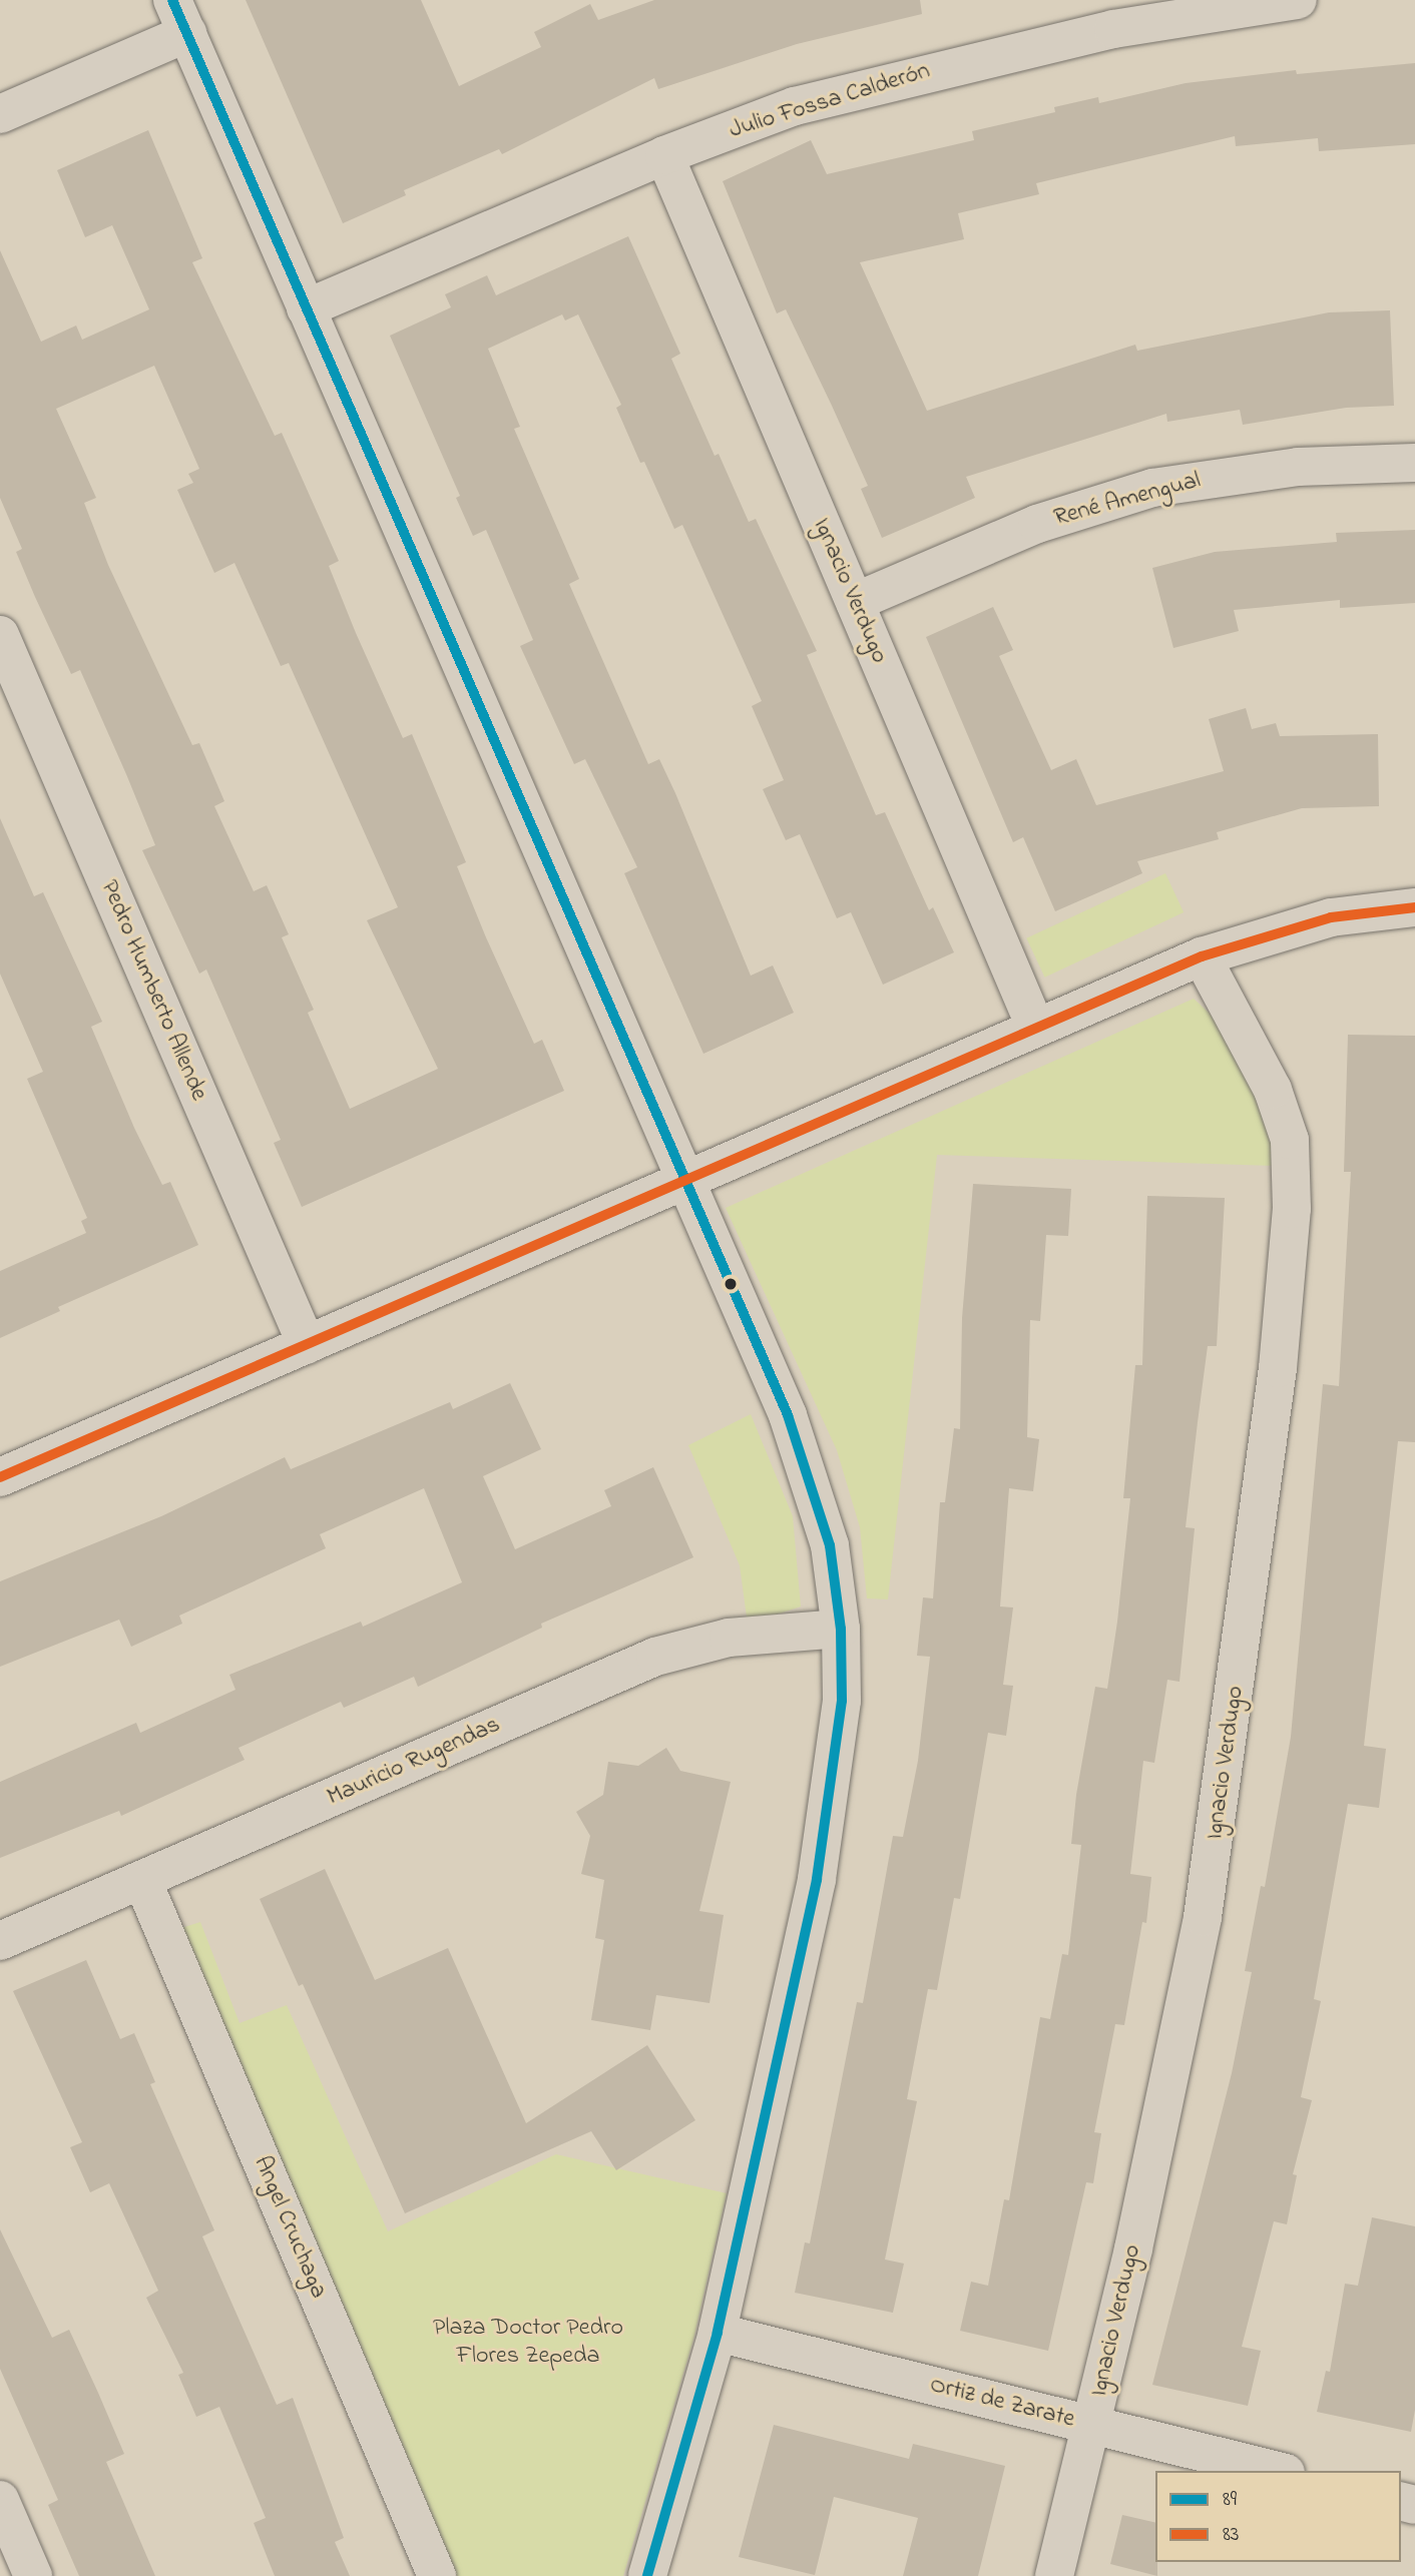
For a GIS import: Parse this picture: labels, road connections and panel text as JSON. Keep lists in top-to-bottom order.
{
  "streets": {
    "street": [
      "Julio Fossa Calderón",
      "René Amengual",
      "Ignacio Verdugo",
      "Pedro Humberto Allende",
      "Mauricio Rugendas",
      "Angel Cruchaga",
      "Ortiz de Zarate"
    ]
  },
  "crossings": [
    ["Julio Fossa Calderón", "Ignacio Verdugo"],
    ["René Amengual", "Ignacio Verdugo"],
    ["Ignacio Verdugo", "Ortiz de Zarate"],
    ["Mauricio Rugendas", "Angel Cruchaga"]
  ],
  "parks": ["Plaza Doctor Pedro Flores Zepeda"],
  "lines": ["transit line 89", "transit line 83"],
  "legend": ["89", "83"]
}
